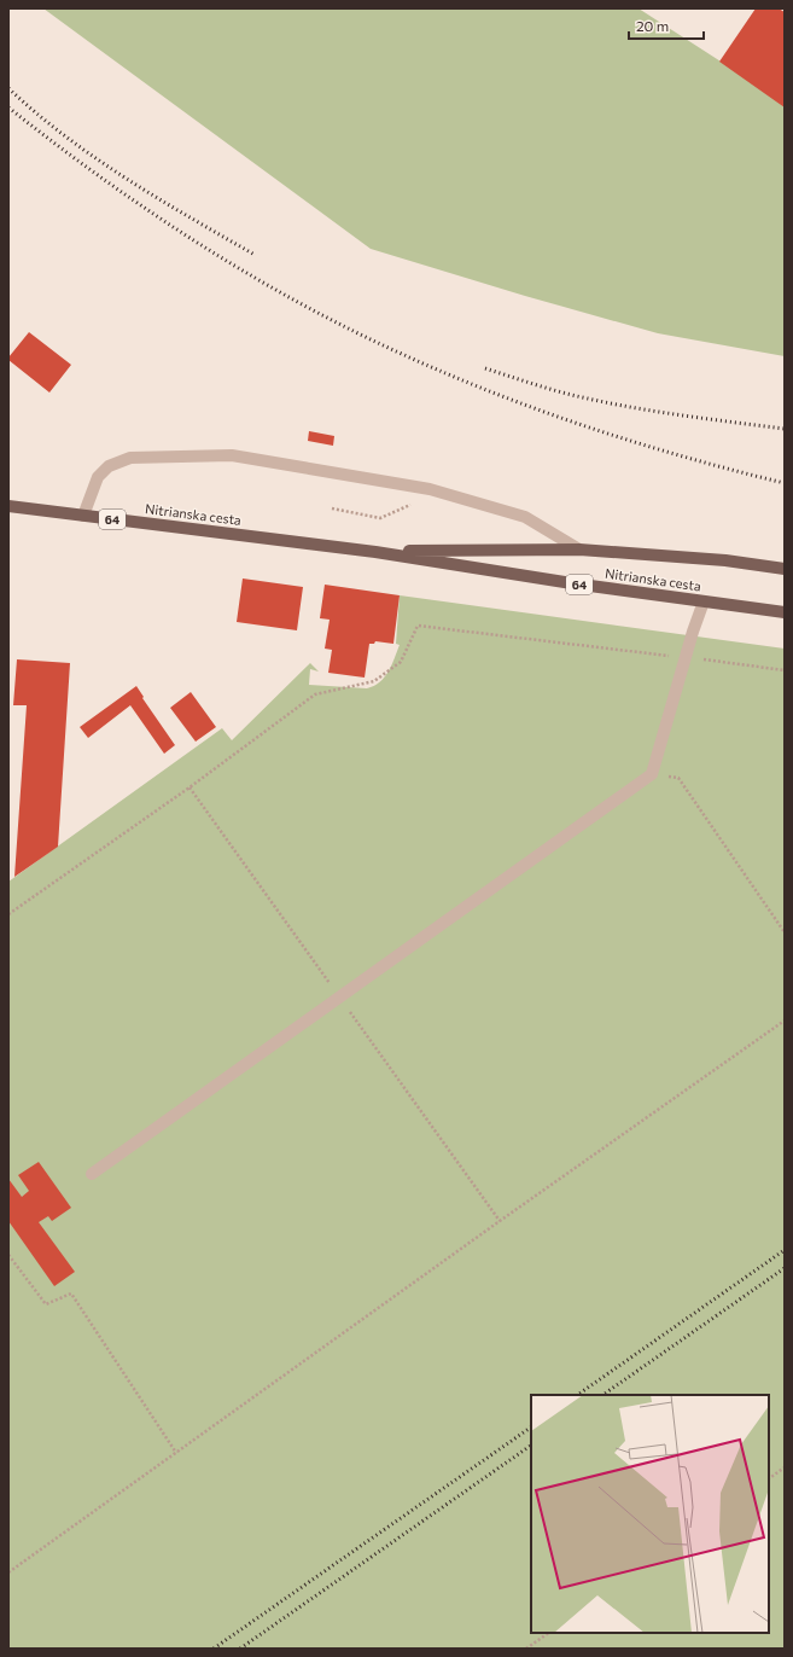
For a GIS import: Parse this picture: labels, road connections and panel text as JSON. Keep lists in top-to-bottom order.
{
  "streets": {
    "main road": ["Nitrianska cesta", "64"]
  },
  "scale_bar": "20 m"
}
